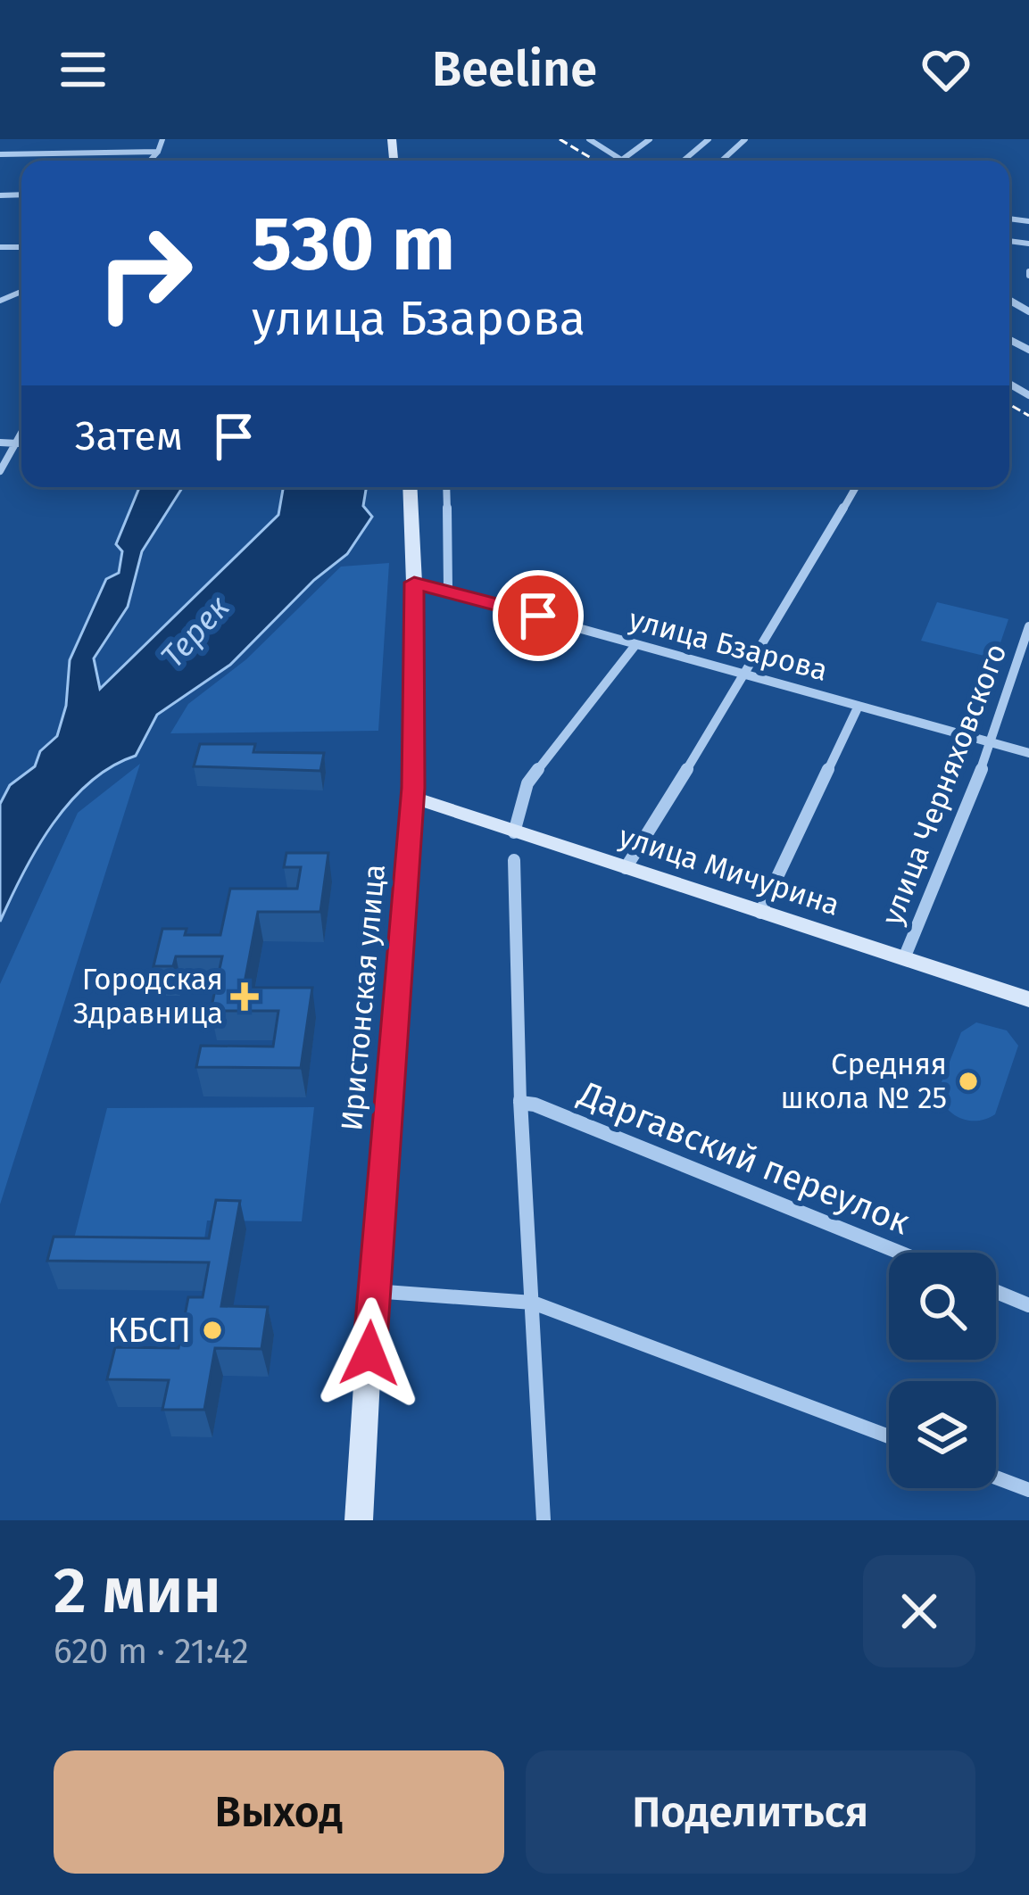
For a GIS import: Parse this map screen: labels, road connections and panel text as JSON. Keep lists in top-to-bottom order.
{
  "streets": {
    "main road": ["улица Мичурина", "Иристонская улица"],
    "street": ["улица Бзарова", "улица Черняховского", "Даргавский переулок"]
  },
  "crossings": [
    ["улица Бзарова", "улица Черняховского"],
    ["улица Бзарова", "Иристонская улица"],
    ["улица Черняховского", "улица Мичурина"],
    ["улица Мичурина", "Иристонская улица"]
  ],
  "water": ["Терек"],
  "places": {
    "health": ["Городская Здравница"],
    "other": ["Средняя школа № 25", "КБСП"]
  },
  "page": {
    "header": "Beeline",
    "turn": ["530 m", "улица Бзарова"],
    "then": "Затем",
    "heading": ["2 мин", "620 m · 21:42"],
    "buttons": ["Выход", "Поделиться"]
  }
}
